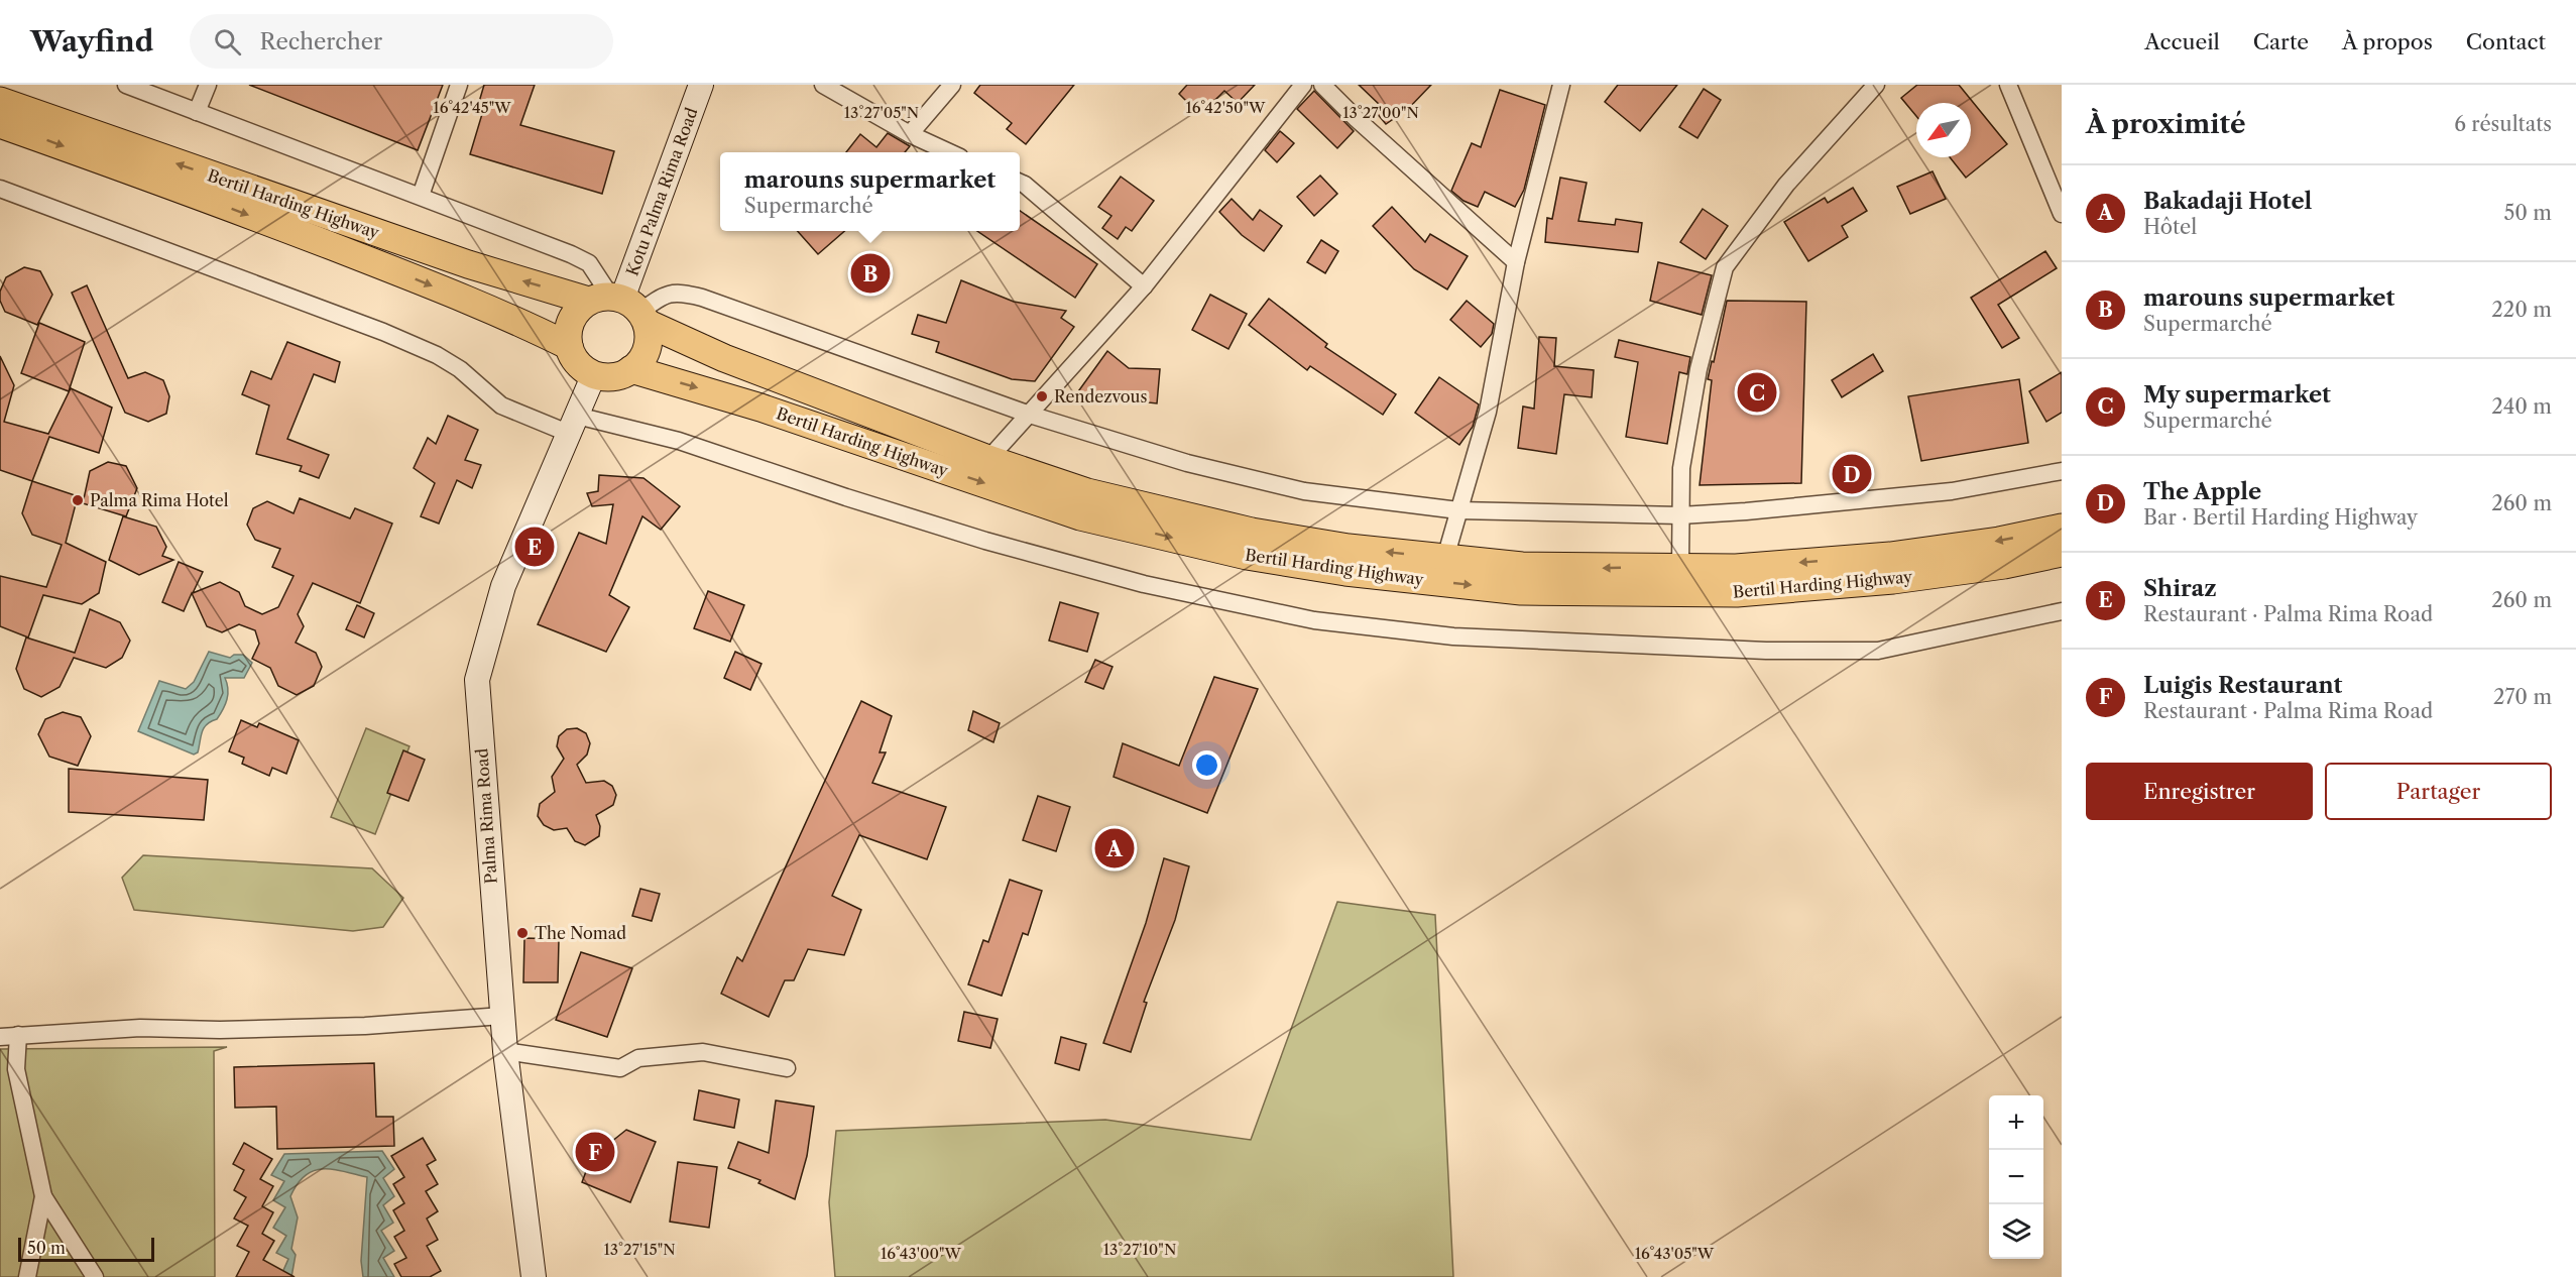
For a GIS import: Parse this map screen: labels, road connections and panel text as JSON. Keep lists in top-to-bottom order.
{
  "streets": {
    "main road": ["Bertil Harding Highway"],
    "street": ["Kotu Palma Rima Road", "Palma Rima Road"]
  },
  "crossings": [
    ["Kotu Palma Rima Road", "Bertil Harding Highway"],
    ["Kotu Palma Rima Road", "Palma Rima Road"],
    ["Bertil Harding Highway", "Palma Rima Road"]
  ],
  "places": ["Rendezvous", "Palma Rima Hotel", "The Nomad"],
  "scale_bar": "50 m",
  "north": "bottom left",
  "page": {
    "header": "Wayfind",
    "search": "Rechercher",
    "nav": [
      "Accueil",
      "Carte",
      "À propos",
      "Contact"
    ],
    "heading": ["À proximité", "6 résultats"],
    "popup": ["marouns supermarket", "Supermarché"],
    "list": [
      {
        "mark": "A",
        "name": "Bakadaji Hotel",
        "note": "Hôtel",
        "value": "50 m"
      },
      {
        "mark": "B",
        "name": "marouns supermarket",
        "note": "Supermarché",
        "value": "220 m"
      },
      {
        "mark": "C",
        "name": "My supermarket",
        "note": "Supermarché",
        "value": "240 m"
      },
      {
        "mark": "D",
        "name": "The Apple",
        "note": "Bar · Bertil Harding Highway",
        "value": "260 m"
      },
      {
        "mark": "E",
        "name": "Shiraz",
        "note": "Restaurant · Palma Rima Road",
        "value": "260 m"
      },
      {
        "mark": "F",
        "name": "Luigis Restaurant",
        "note": "Restaurant · Palma Rima Road",
        "value": "270 m"
      }
    ],
    "pins": [
      "B",
      "C",
      "D",
      "E",
      "A",
      "F"
    ],
    "buttons": ["Enregistrer", "Partager"],
    "map_buttons": ["+", "−"],
    "scale": "50 m"
  },
  "coordinates": [
    "16°42'45\"W",
    "16°42'50\"W",
    "13°27'05\"N",
    "13°27'00\"N",
    "13°27'15\"N",
    "13°27'10\"N",
    "16°43'00\"W",
    "16°43'05\"W"
  ]
}
